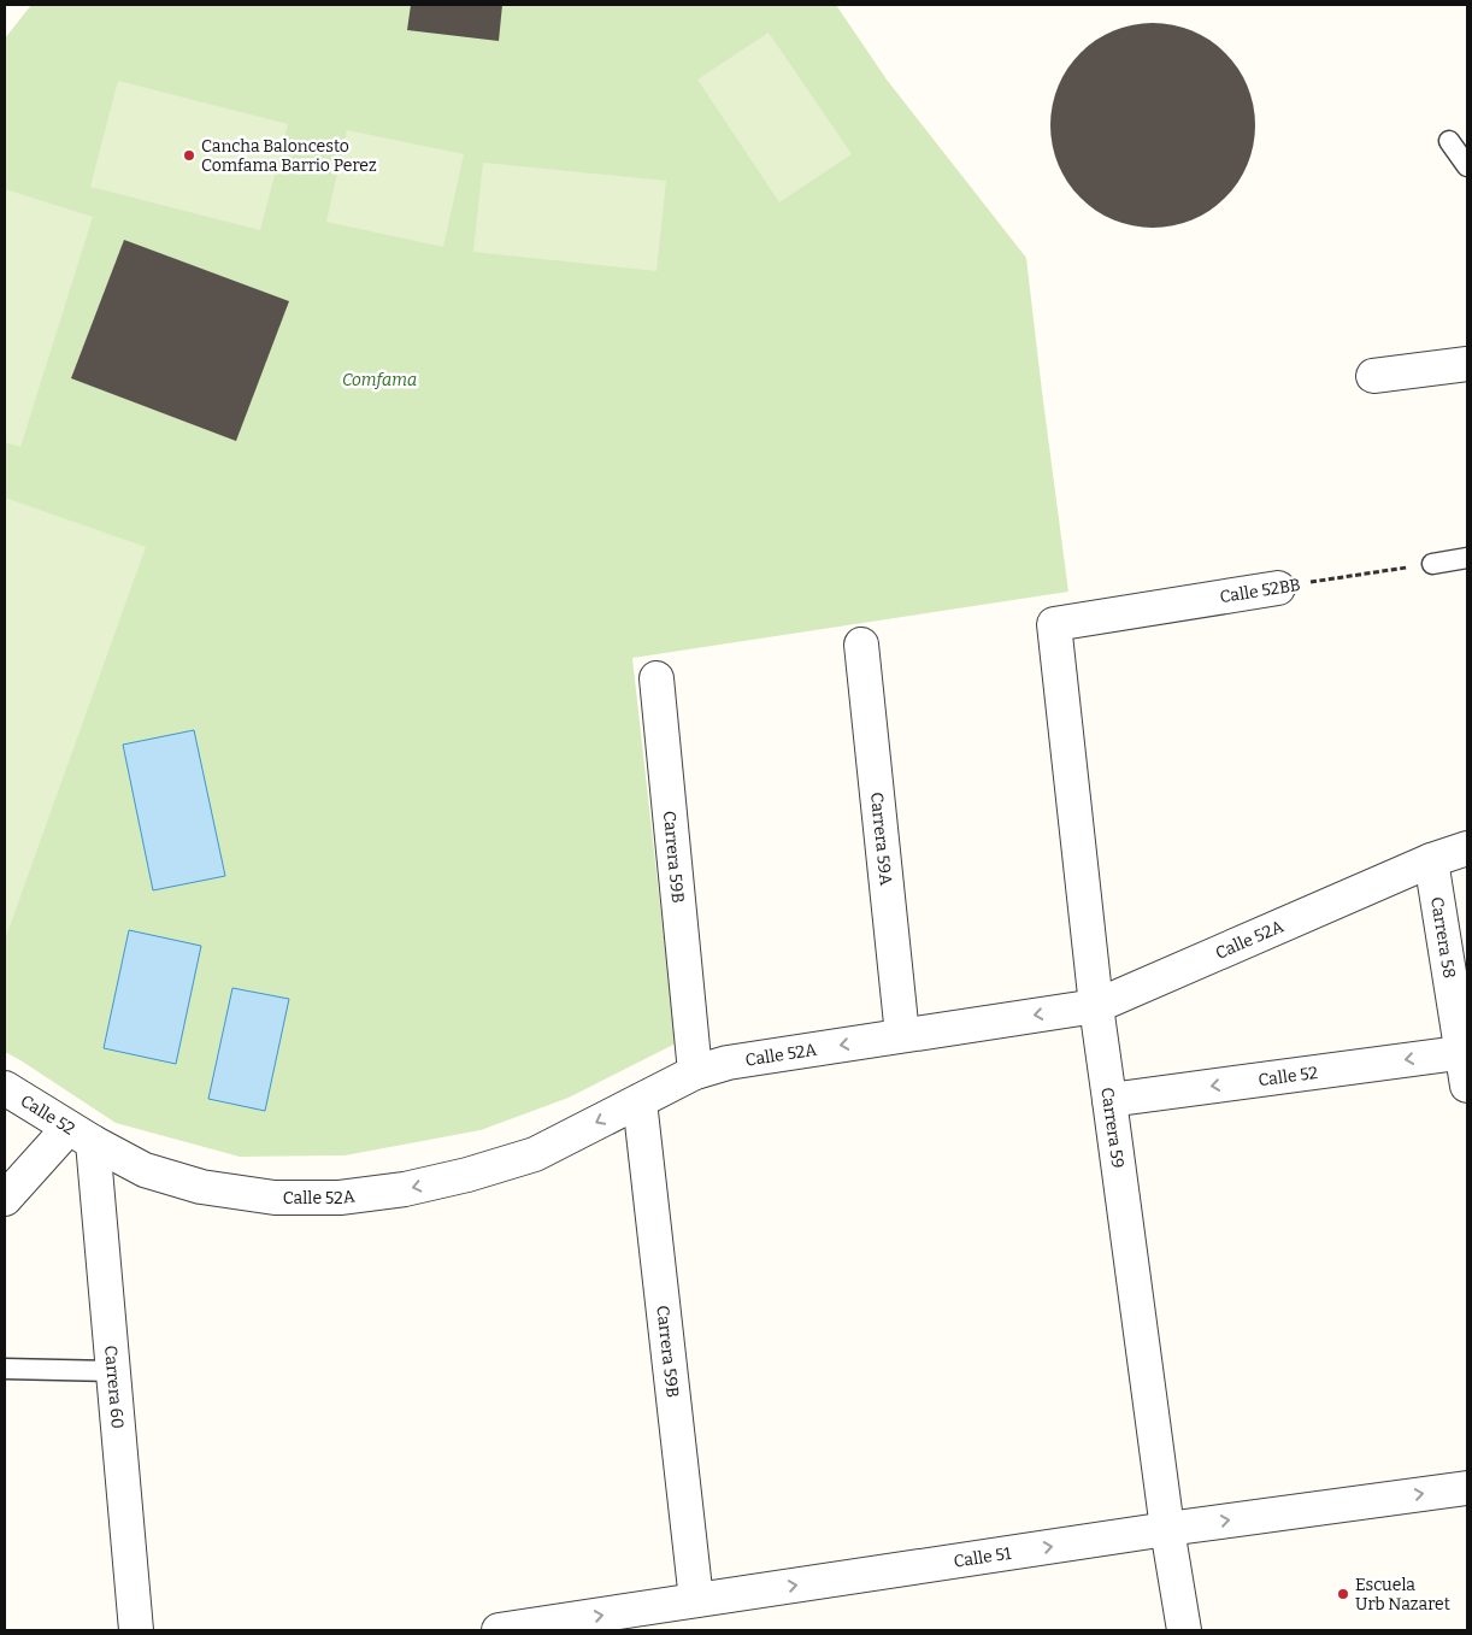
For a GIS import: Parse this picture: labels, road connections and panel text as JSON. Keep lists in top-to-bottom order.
{
  "streets": {
    "street": [
      "Calle 52BB",
      "Carrera 59A",
      "Carrera 59B",
      "Carrera 58",
      "Calle 52A",
      "Calle 52",
      "Carrera 59",
      "Carrera 60",
      "Calle 51"
    ]
  },
  "crossings": [
    ["Calle 52BB", "Carrera 59"],
    ["Carrera 59A", "Calle 52A"],
    ["Carrera 59B", "Calle 52A"],
    ["Carrera 59B", "Calle 51"],
    ["Carrera 58", "Calle 52A"],
    ["Carrera 58", "Calle 52"],
    ["Calle 52A", "Calle 52"],
    ["Calle 52A", "Carrera 59"],
    ["Calle 52A", "Carrera 60"],
    ["Calle 52", "Carrera 59"],
    ["Calle 52", "Carrera 60"],
    ["Carrera 59", "Calle 51"]
  ],
  "one_way": ["Calle 52A", "Calle 52", "Calle 51"],
  "parks": ["Comfama"],
  "places": ["Cancha Baloncesto Comfama Barrio Perez", "Escuela Urb Nazaret"]
}
